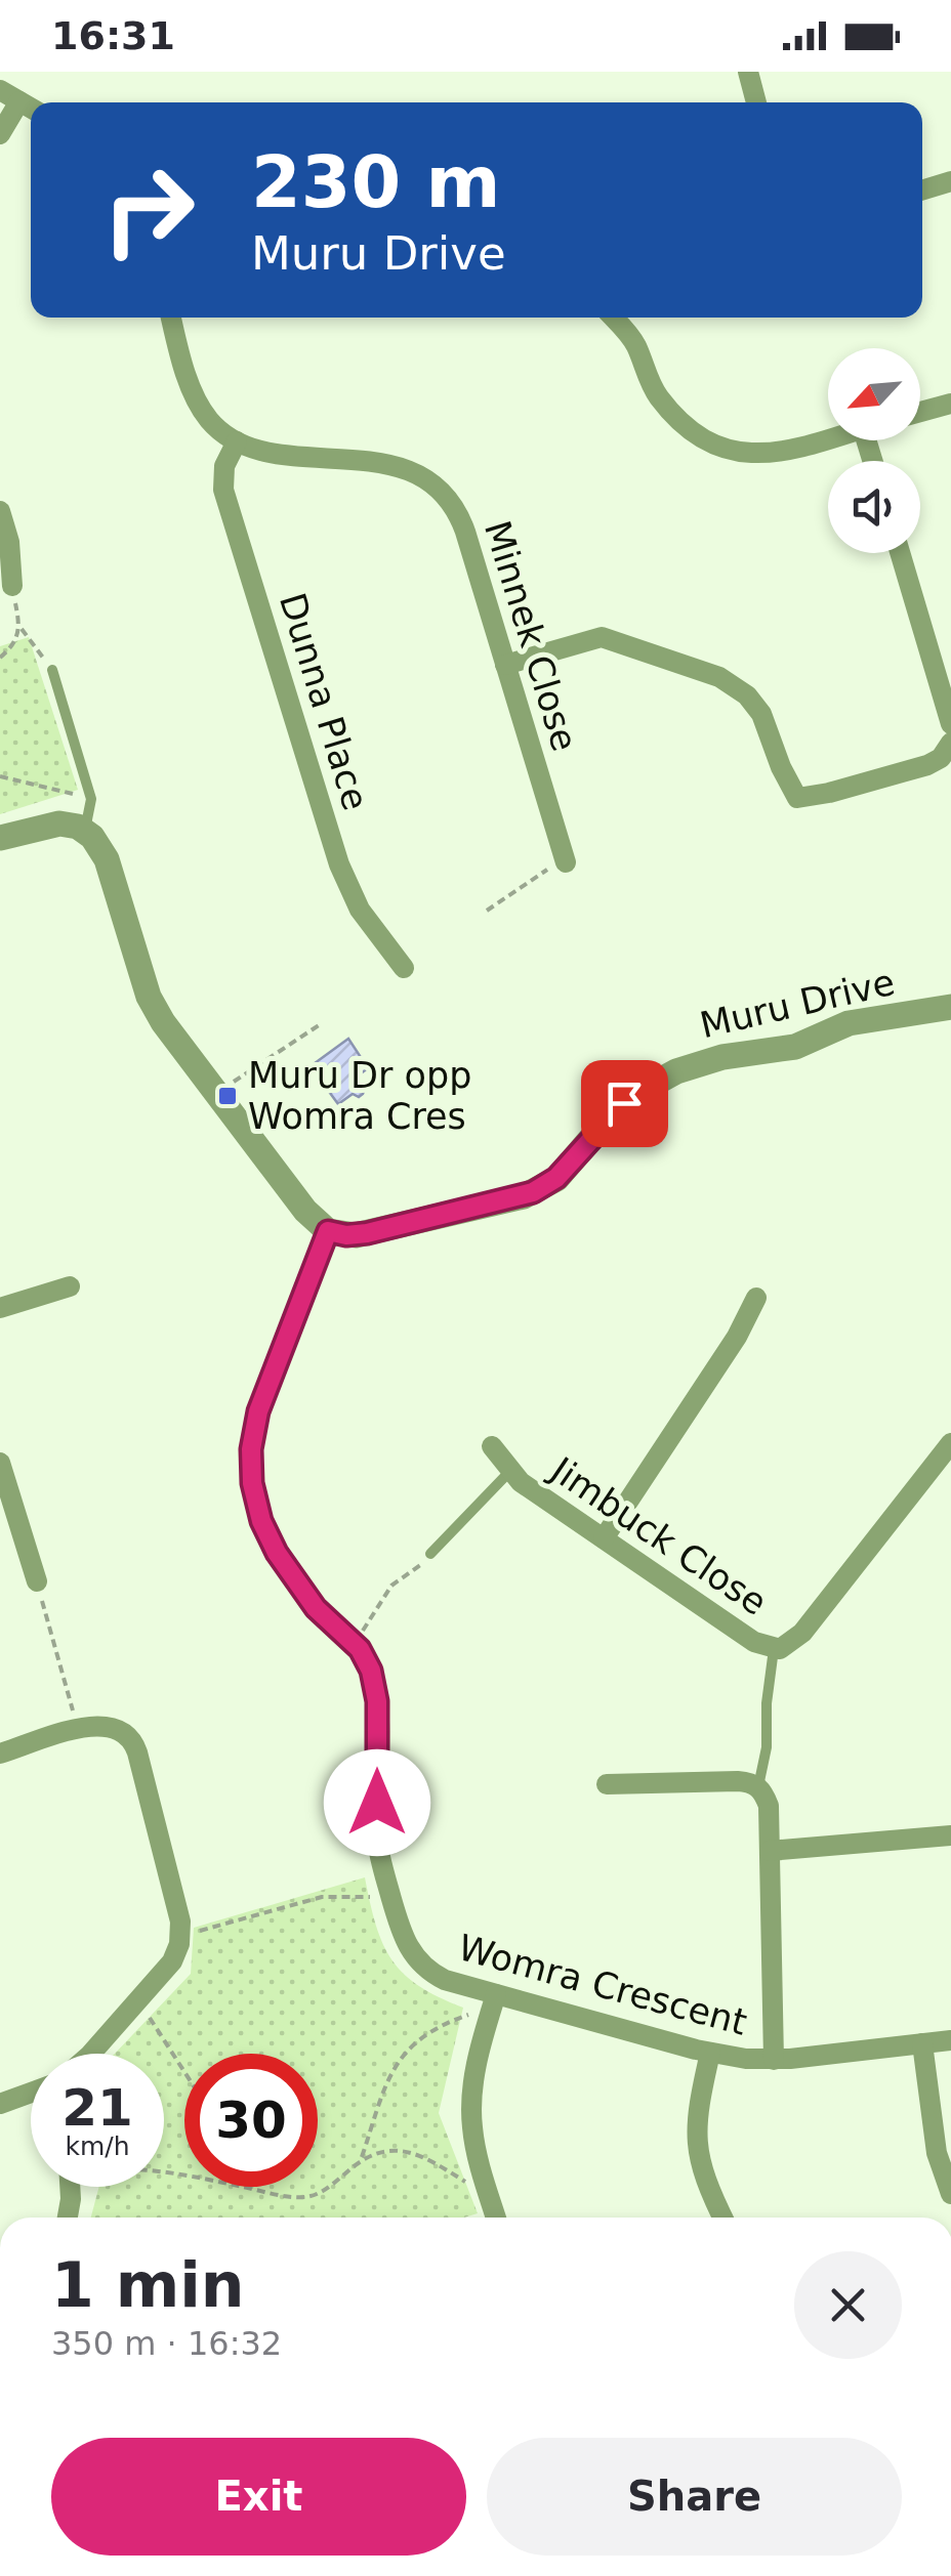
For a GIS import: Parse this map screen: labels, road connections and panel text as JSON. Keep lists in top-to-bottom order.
{
  "streets": {
    "street": [
      "Minnek Close",
      "Dunna Place",
      "Muru Drive",
      "Jimbuck Close",
      "Womra Crescent"
    ]
  },
  "crossings": [
    ["Minnek Close", "Dunna Place"],
    ["Muru Drive", "Womra Crescent"]
  ],
  "places": {
    "transit": ["Muru Dr opp Womra Cres"]
  },
  "north": "bottom left",
  "page": {
    "status": "16:31",
    "turn": ["230 m", "Muru Drive"],
    "speed": "21 km/h",
    "limit": "30",
    "heading": ["1 min", "350 m · 16:32"],
    "buttons": ["Exit", "Share"]
  }
}
